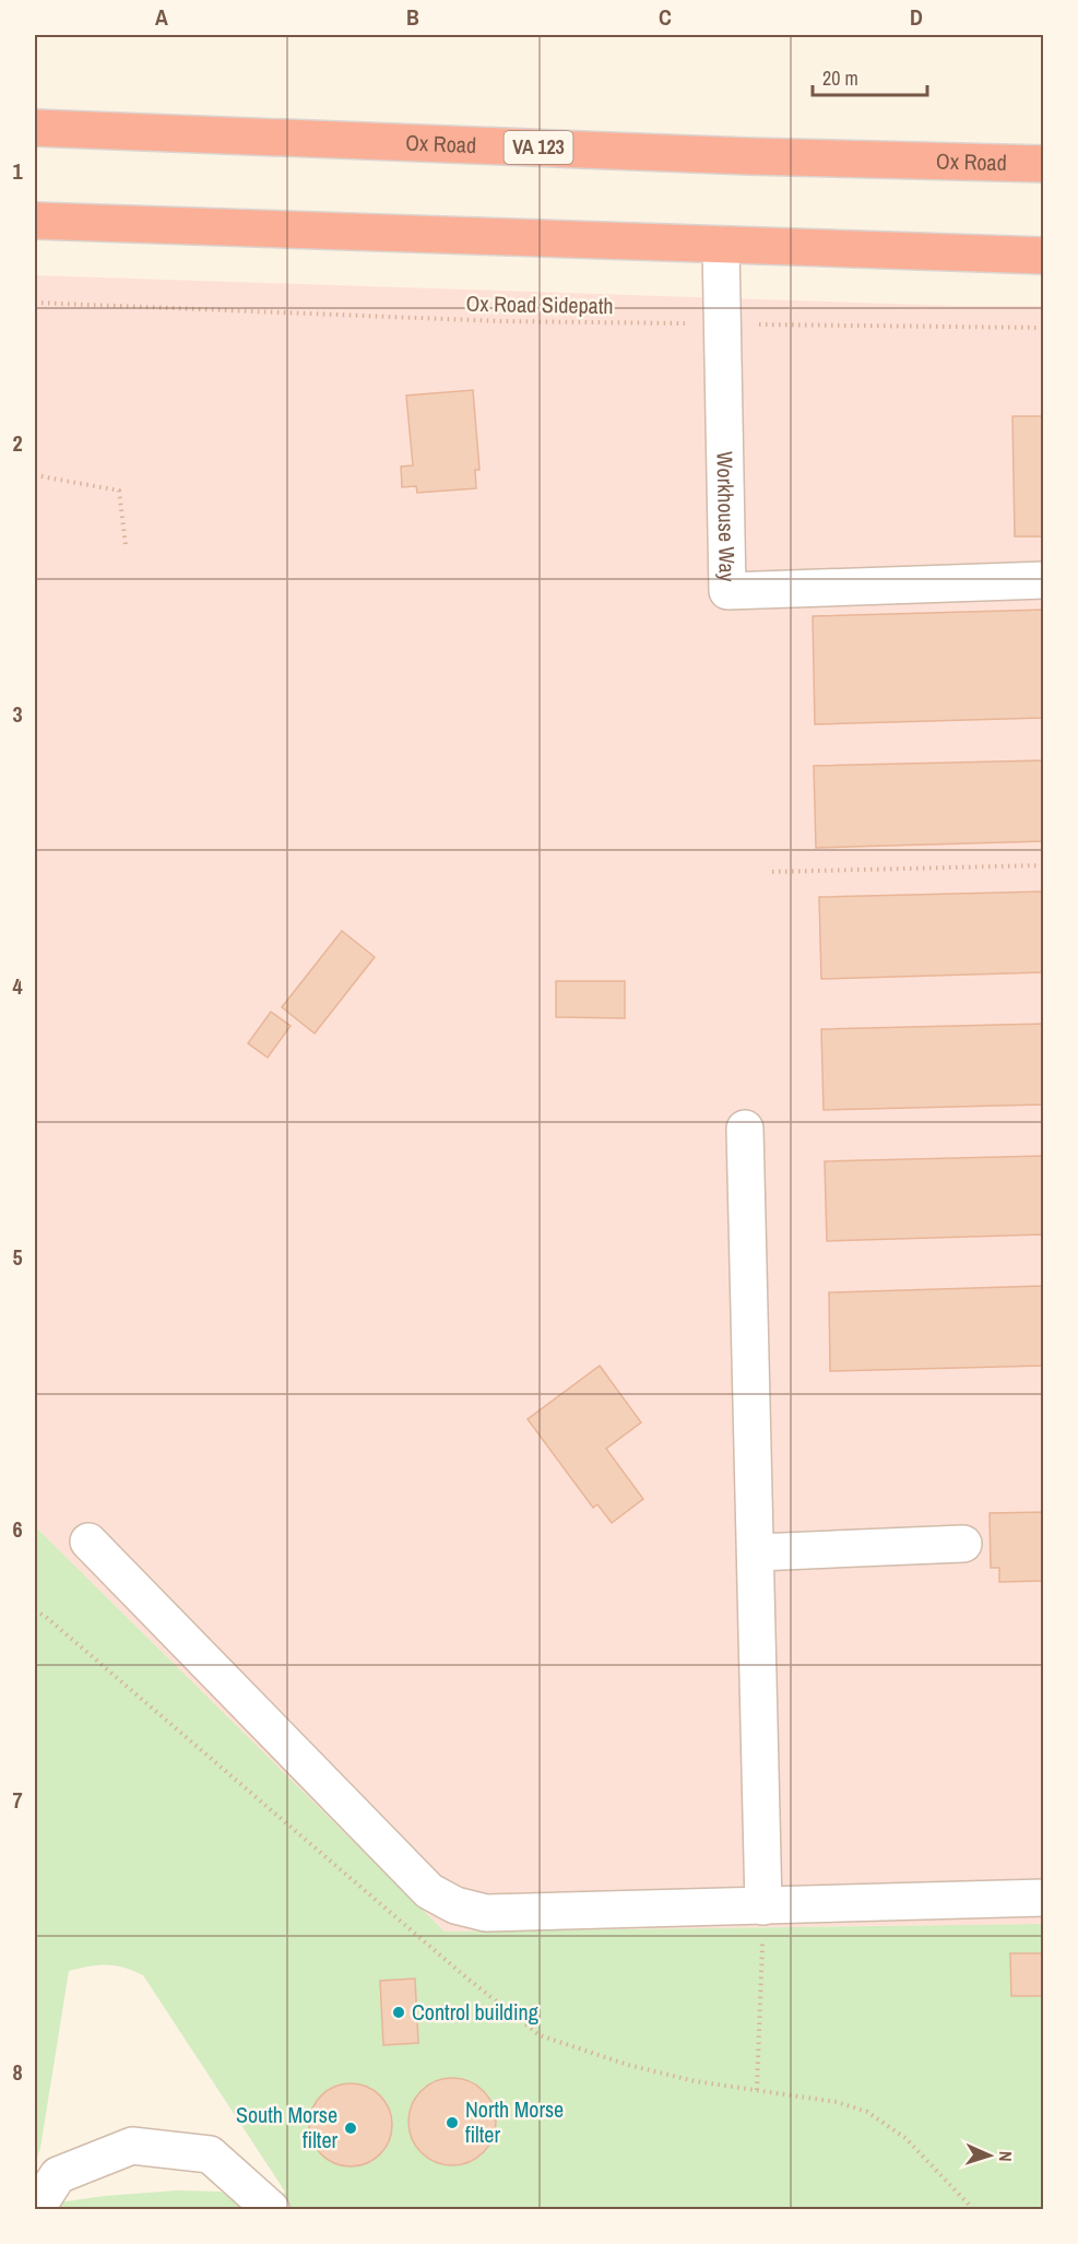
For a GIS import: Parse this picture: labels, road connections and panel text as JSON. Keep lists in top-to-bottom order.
{
  "streets": {
    "highway": ["Ox Road", "VA 123"],
    "street": ["Workhouse Way"],
    "path": ["Ox Road Sidepath"]
  },
  "crossings": [
    ["Ox Road Sidepath", "Workhouse Way"]
  ],
  "places": ["Control building", "North Morse filter", "South Morse filter"],
  "scale_bar": "20 m",
  "north": "right",
  "grid": {
    "columns": [
      "A",
      "B",
      "C",
      "D"
    ],
    "rows": [
      "1",
      "2",
      "3",
      "4",
      "5",
      "6",
      "7",
      "8"
    ]
  }
}
